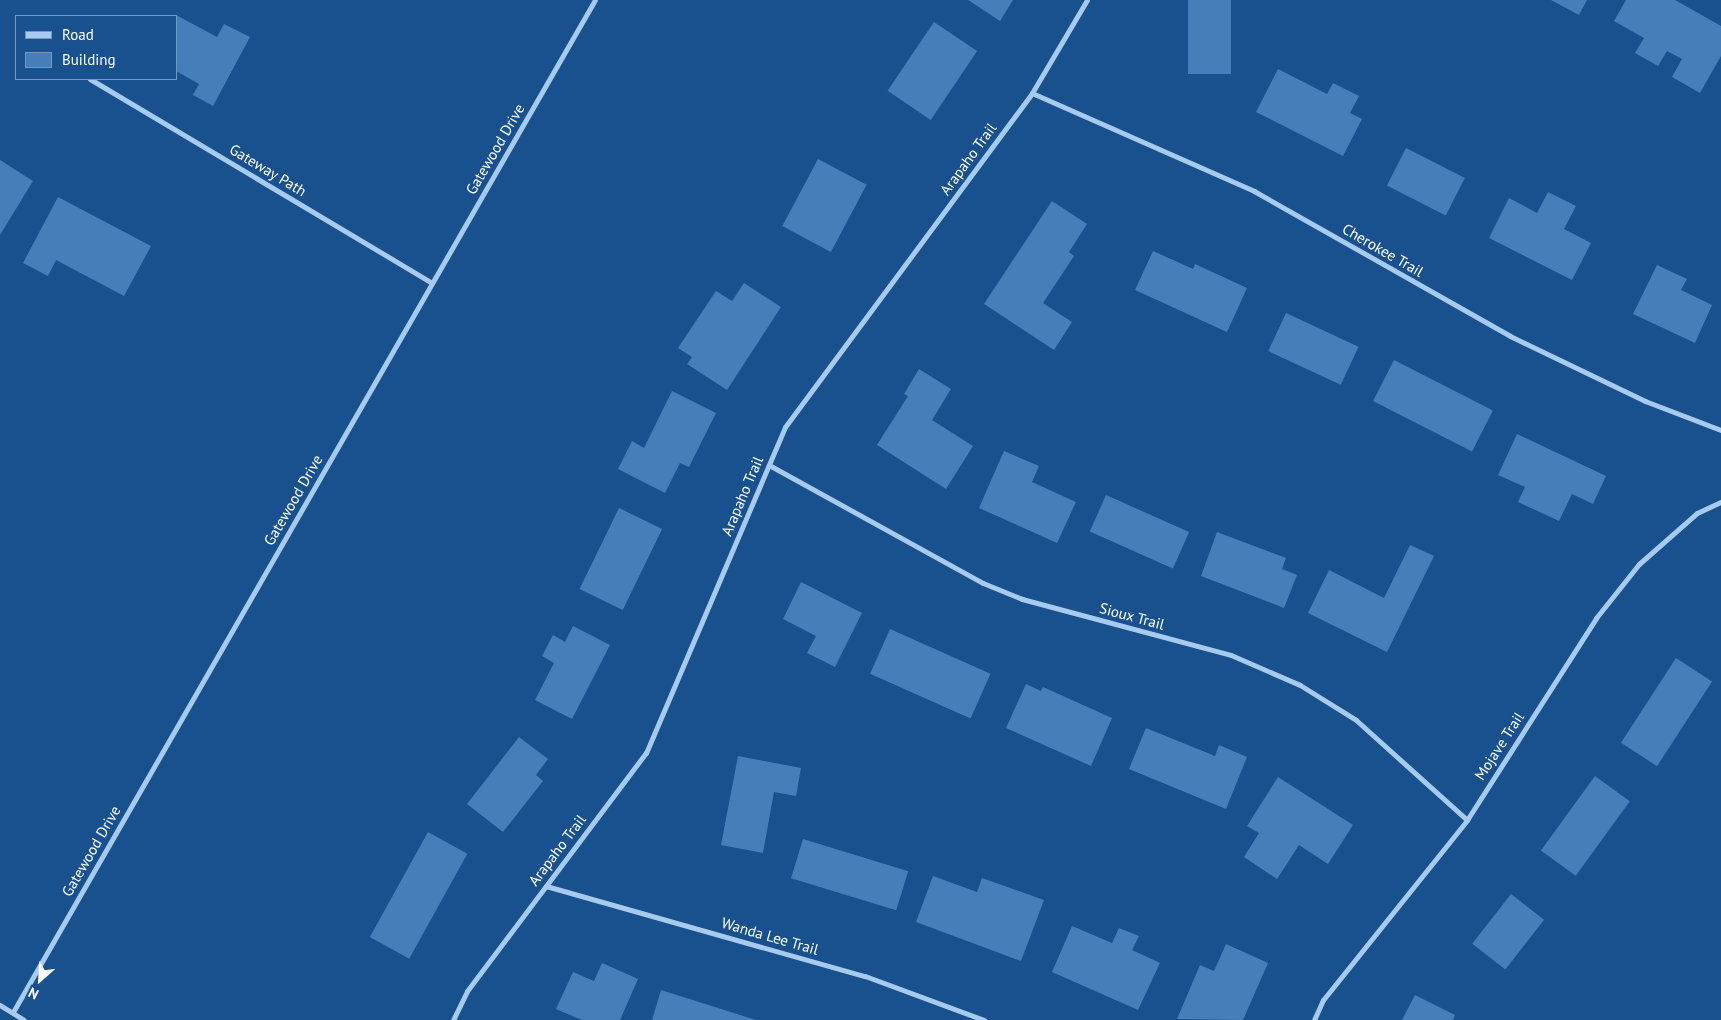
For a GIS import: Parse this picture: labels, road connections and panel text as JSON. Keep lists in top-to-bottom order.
{
  "streets": {
    "street": [
      "Gatewood Drive",
      "Arapaho Trail",
      "Gateway Path",
      "Cherokee Trail",
      "Sioux Trail",
      "Mojave Trail",
      "Wanda Lee Trail"
    ]
  },
  "crossings": [
    ["Gatewood Drive", "Gateway Path"],
    ["Arapaho Trail", "Cherokee Trail"],
    ["Arapaho Trail", "Sioux Trail"],
    ["Arapaho Trail", "Wanda Lee Trail"],
    ["Sioux Trail", "Mojave Trail"]
  ],
  "legend": ["Road", "Building"],
  "north": "bottom left"
}
